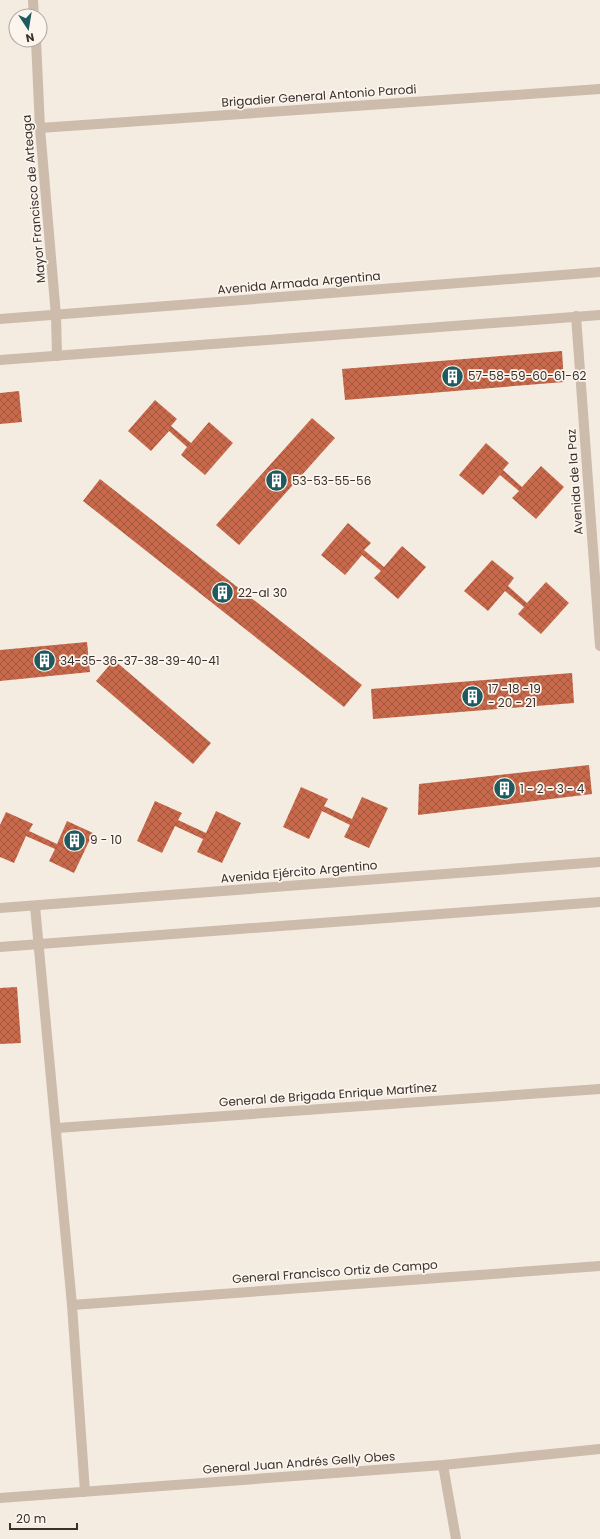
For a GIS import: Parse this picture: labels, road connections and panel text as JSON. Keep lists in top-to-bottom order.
{
  "streets": {
    "street": [
      "Brigadier General Antonio Parodi",
      "Mayor Francisco de Arteaga",
      "Avenida Armada Argentina",
      "Avenida de la Paz",
      "Avenida Ejército Argentino",
      "General de Brigada Enrique Martínez",
      "General Francisco Ortiz de Campo",
      "General Juan Andrés Gelly Obes"
    ]
  },
  "crossings": [
    ["Brigadier General Antonio Parodi", "Mayor Francisco de Arteaga"],
    ["Mayor Francisco de Arteaga", "Avenida Armada Argentina"]
  ],
  "places": {
    "building": [
      "57-58-59-60-61-62",
      "53-53-55-56",
      "22-al 30",
      "34-35-36-37-38-39-40-41",
      "17 -18 -19 - 20 - 21",
      "1 - 2 - 3 - 4",
      "9 - 10"
    ]
  },
  "scale_bar": "20 m",
  "north": "bottom"
}
